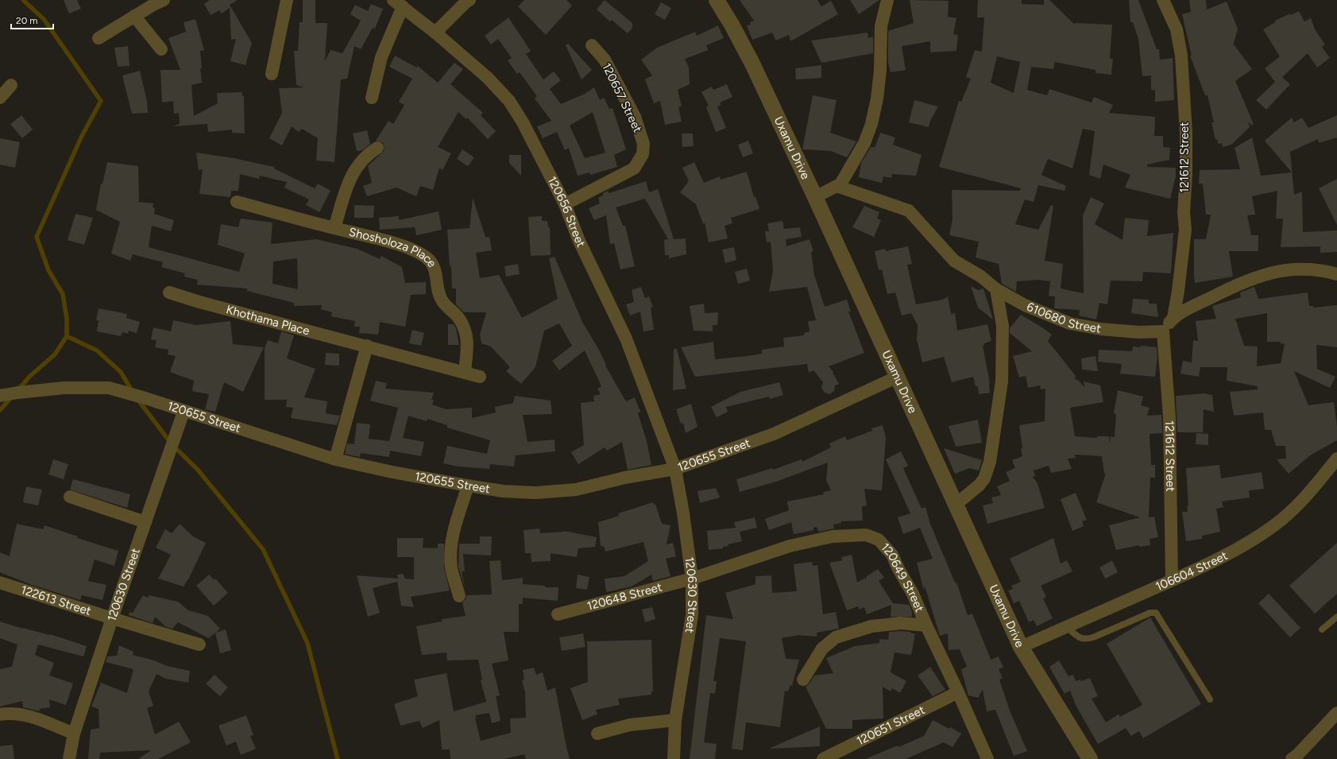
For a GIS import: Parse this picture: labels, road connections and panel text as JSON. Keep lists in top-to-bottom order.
{
  "streets": {
    "street": [
      "120657 Street",
      "Uxamu Drive",
      "121612 Street",
      "120656 Street",
      "Shosholoza Place",
      "610680 Street",
      "Khothama Place",
      "120655 Street",
      "106604 Street",
      "120649 Street",
      "120630 Street",
      "120648 Street",
      "122613 Street",
      "120651 Street"
    ]
  },
  "crossings": [
    ["120657 Street", "120656 Street"],
    ["Uxamu Drive", "120655 Street"],
    ["Uxamu Drive", "106604 Street"],
    ["121612 Street", "610680 Street"],
    ["121612 Street", "106604 Street"],
    ["120656 Street", "120655 Street"],
    ["120656 Street", "120630 Street"],
    ["Shosholoza Place", "Khothama Place"],
    ["120655 Street", "120630 Street"],
    ["120649 Street", "120630 Street"],
    ["120649 Street", "120648 Street"],
    ["120649 Street", "120651 Street"],
    ["120630 Street", "120648 Street"],
    ["120630 Street", "122613 Street"]
  ],
  "scale_bar": "20 m"
}
